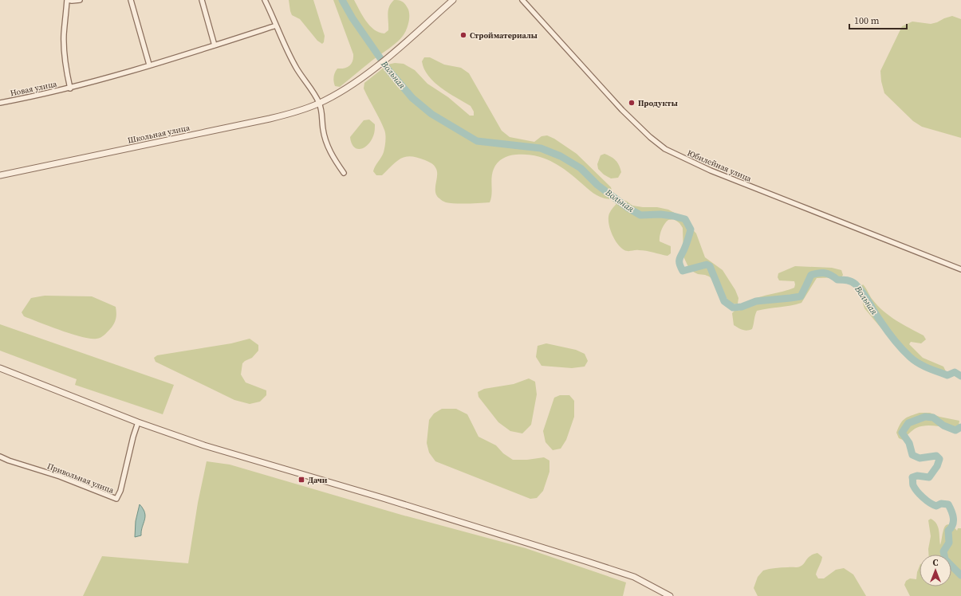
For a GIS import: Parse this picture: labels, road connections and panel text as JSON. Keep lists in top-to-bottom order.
{
  "streets": {
    "street": [
      "Новая улица",
      "Школьная улица",
      "Юбилейная улица",
      "Привольная улица"
    ]
  },
  "water": ["Вольная"],
  "places": {
    "other": ["Стройматериалы", "Продукты"],
    "transit": ["Дачи"]
  },
  "scale_bar": "100 m",
  "north": "top"
}
